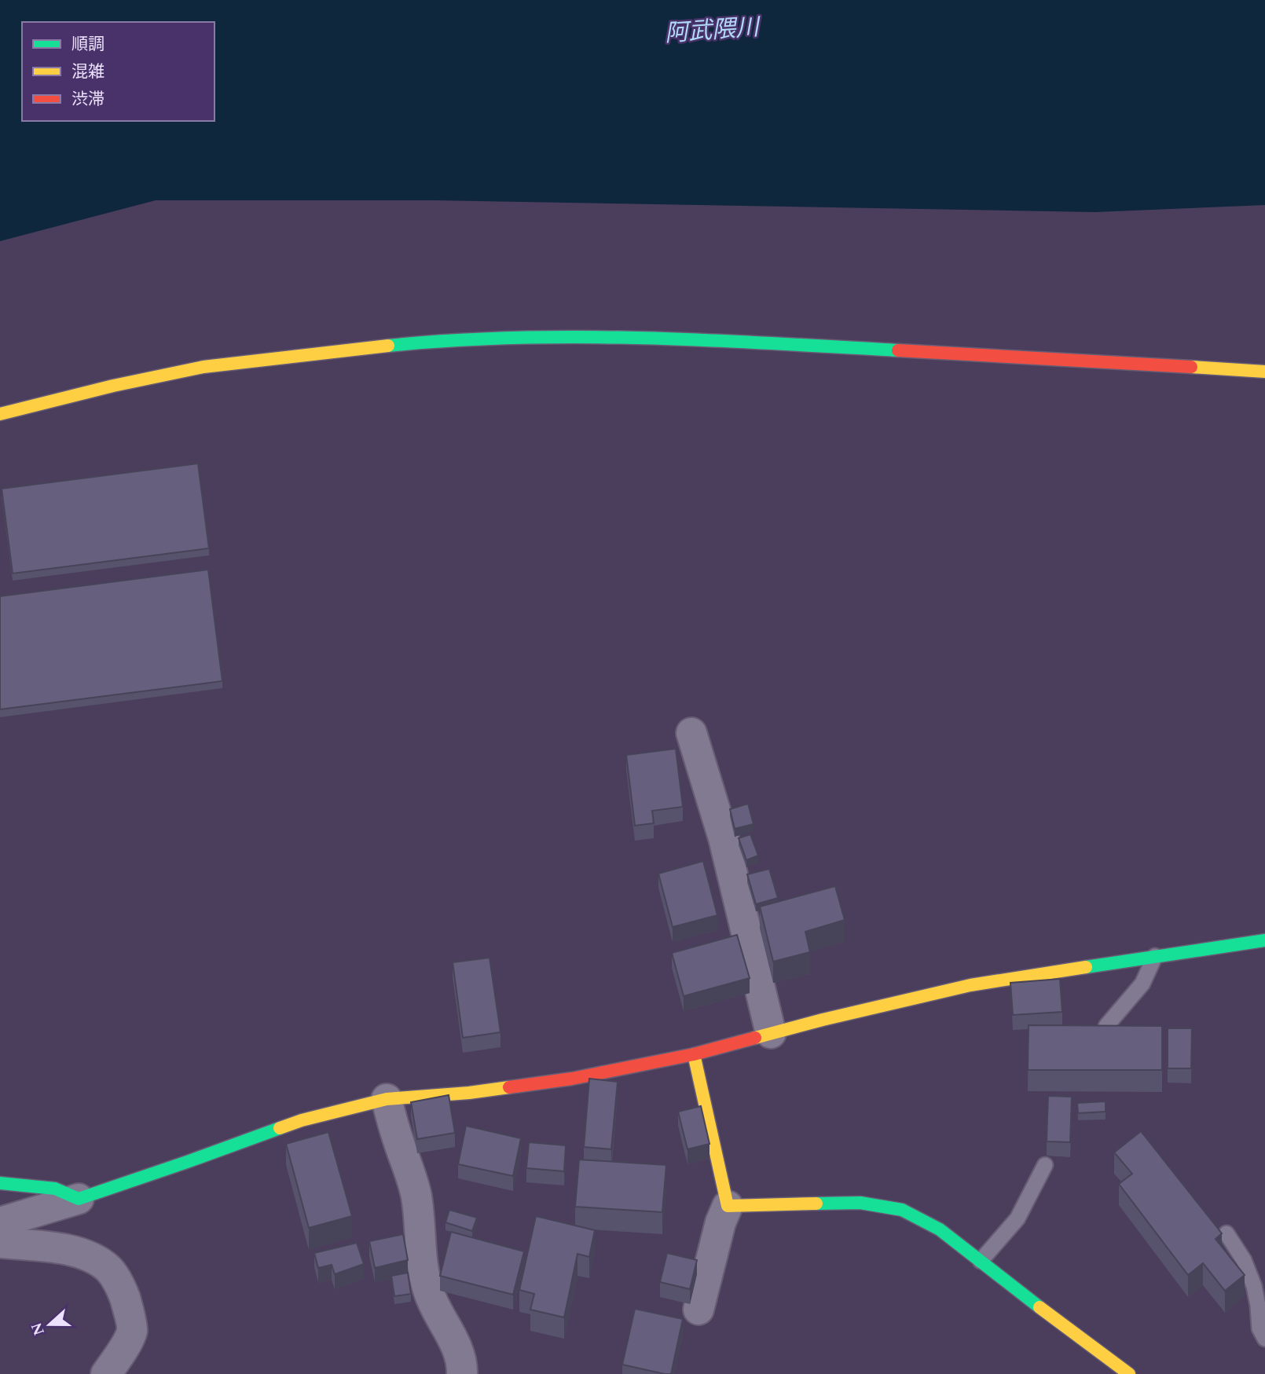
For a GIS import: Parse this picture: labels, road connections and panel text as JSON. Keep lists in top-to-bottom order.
{
  "water": ["阿武隈川"],
  "legend": ["順調", "混雑", "渋滞"],
  "north": "left"
}
